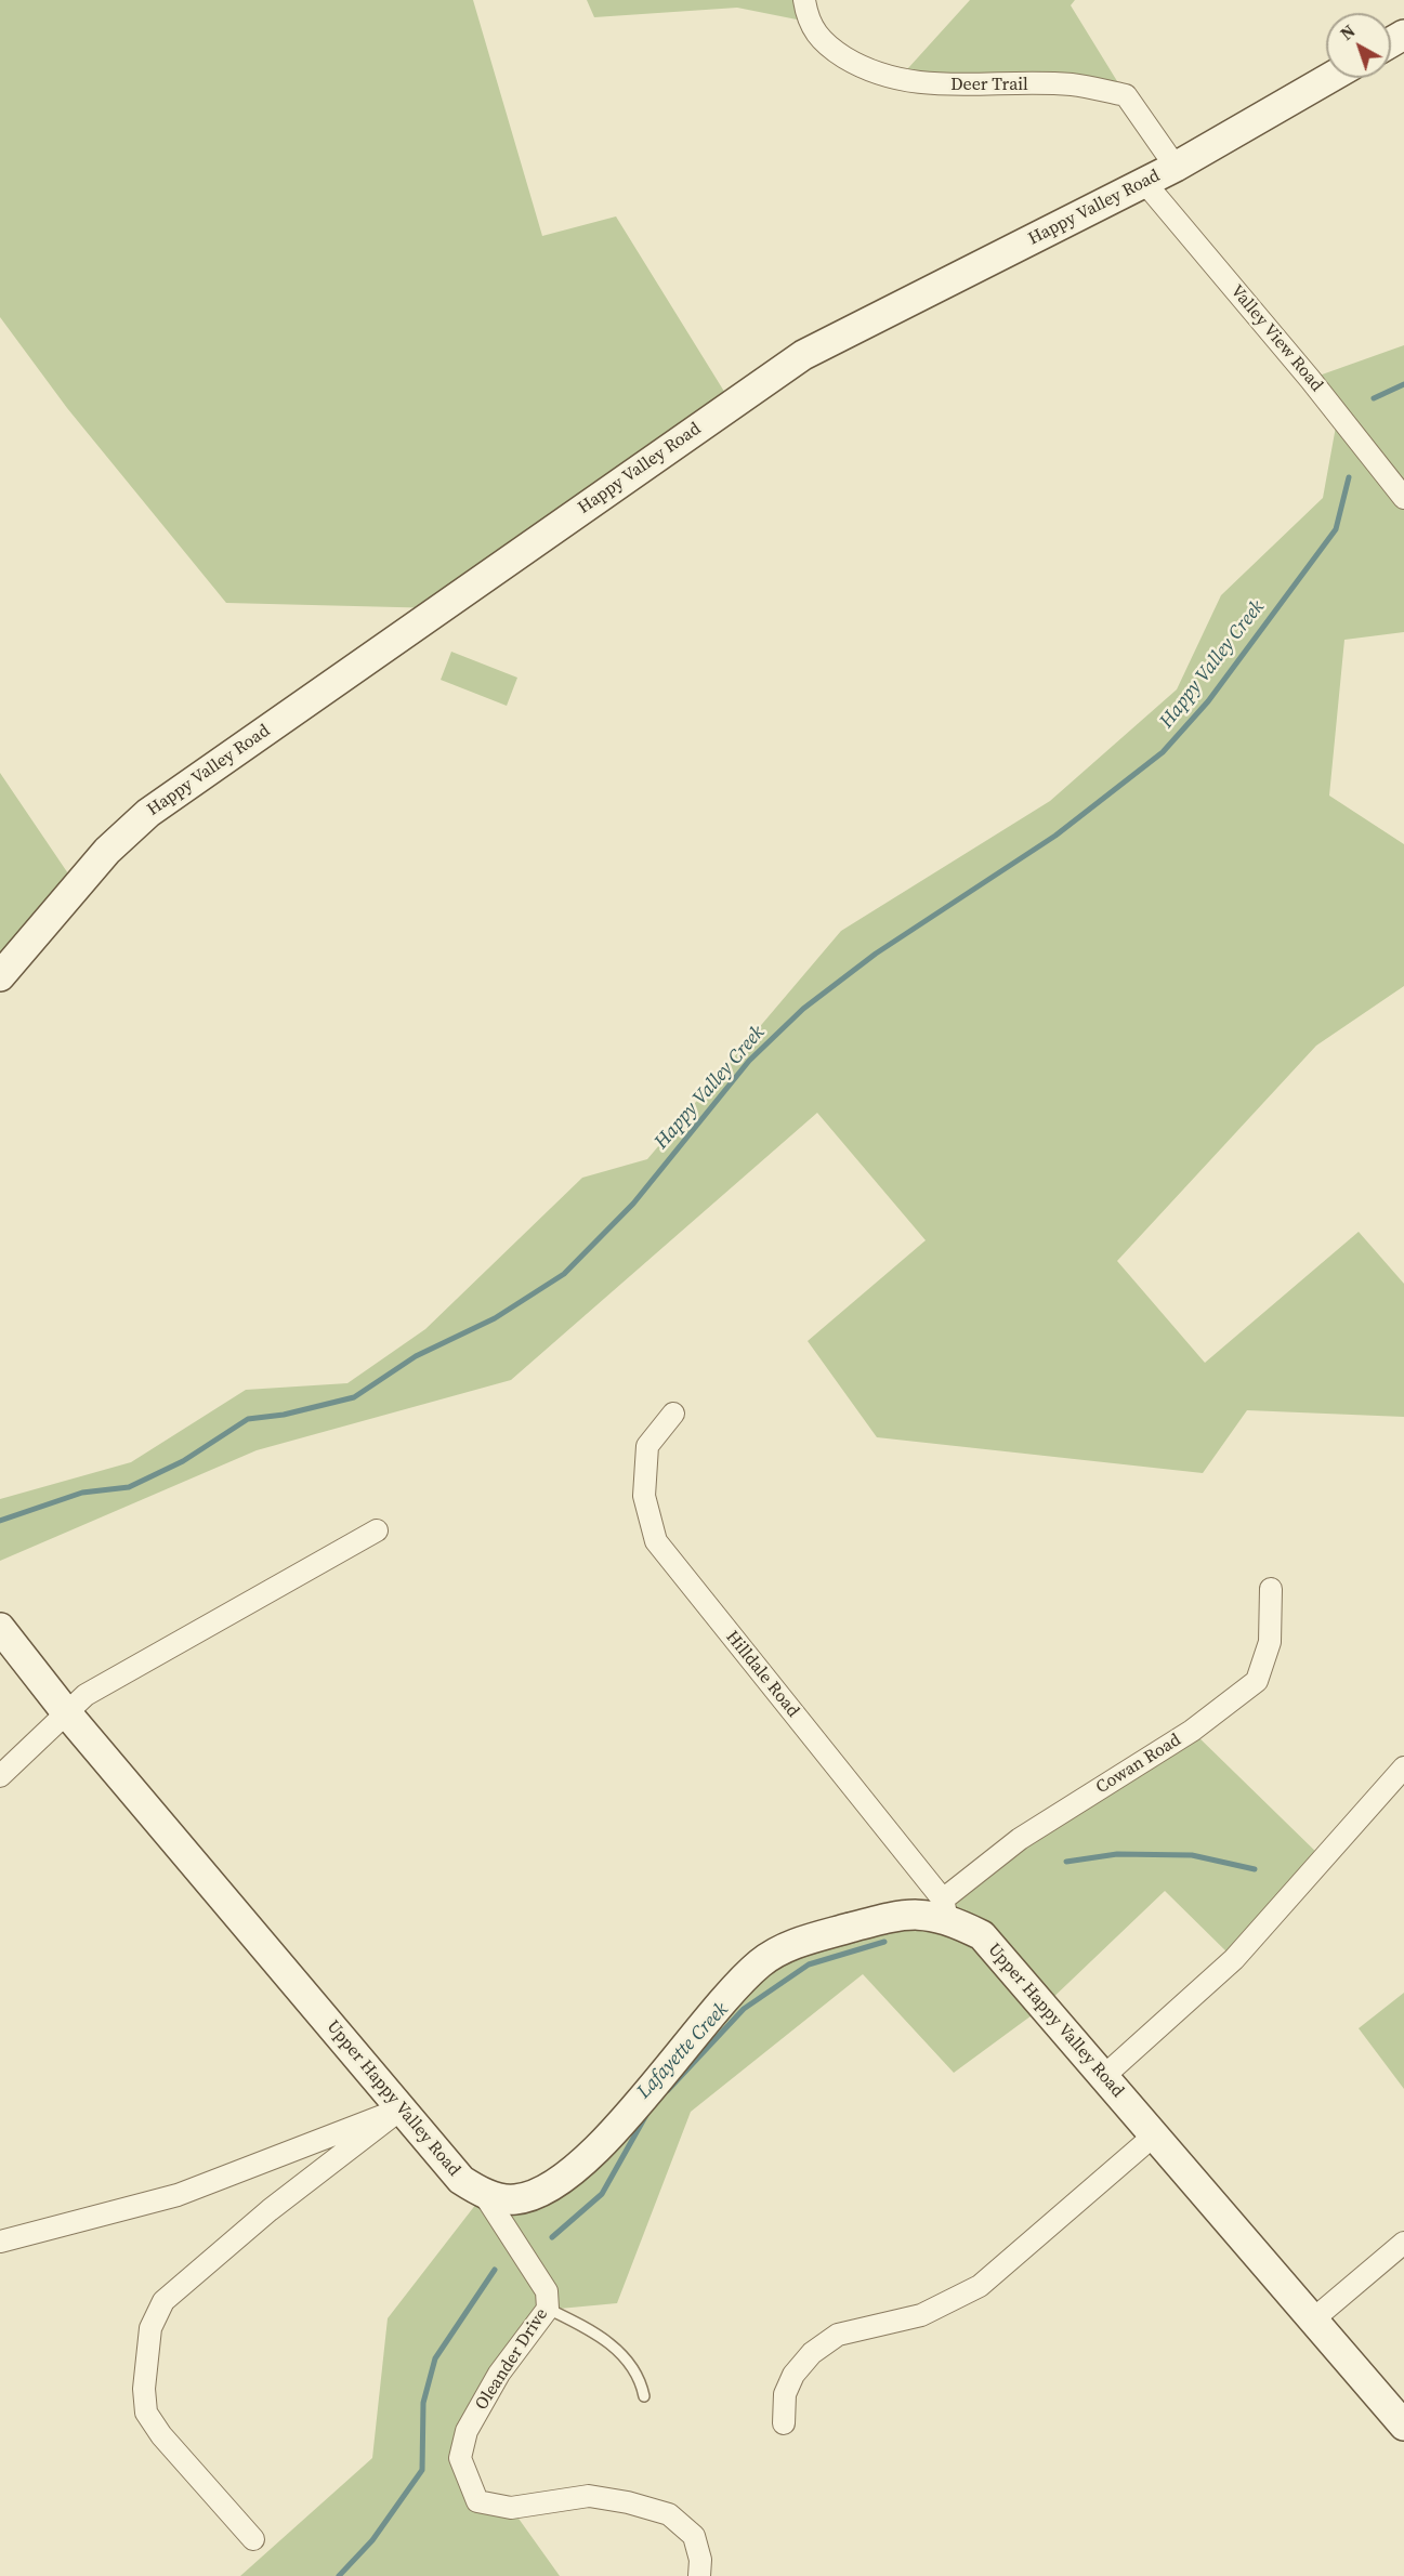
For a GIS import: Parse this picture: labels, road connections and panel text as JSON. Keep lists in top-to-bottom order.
{
  "streets": {
    "street": [
      "Deer Trail",
      "Happy Valley Road",
      "Valley View Road",
      "Hilldale Road",
      "Cowan Road",
      "Upper Happy Valley Road",
      "Oleander Drive"
    ]
  },
  "crossings": [
    ["Deer Trail", "Happy Valley Road"],
    ["Happy Valley Road", "Valley View Road"],
    ["Hilldale Road", "Cowan Road"],
    ["Hilldale Road", "Upper Happy Valley Road"],
    ["Cowan Road", "Upper Happy Valley Road"],
    ["Upper Happy Valley Road", "Oleander Drive"]
  ],
  "water": ["Happy Valley Creek", "Lafayette Creek"],
  "north": "top left"
}
